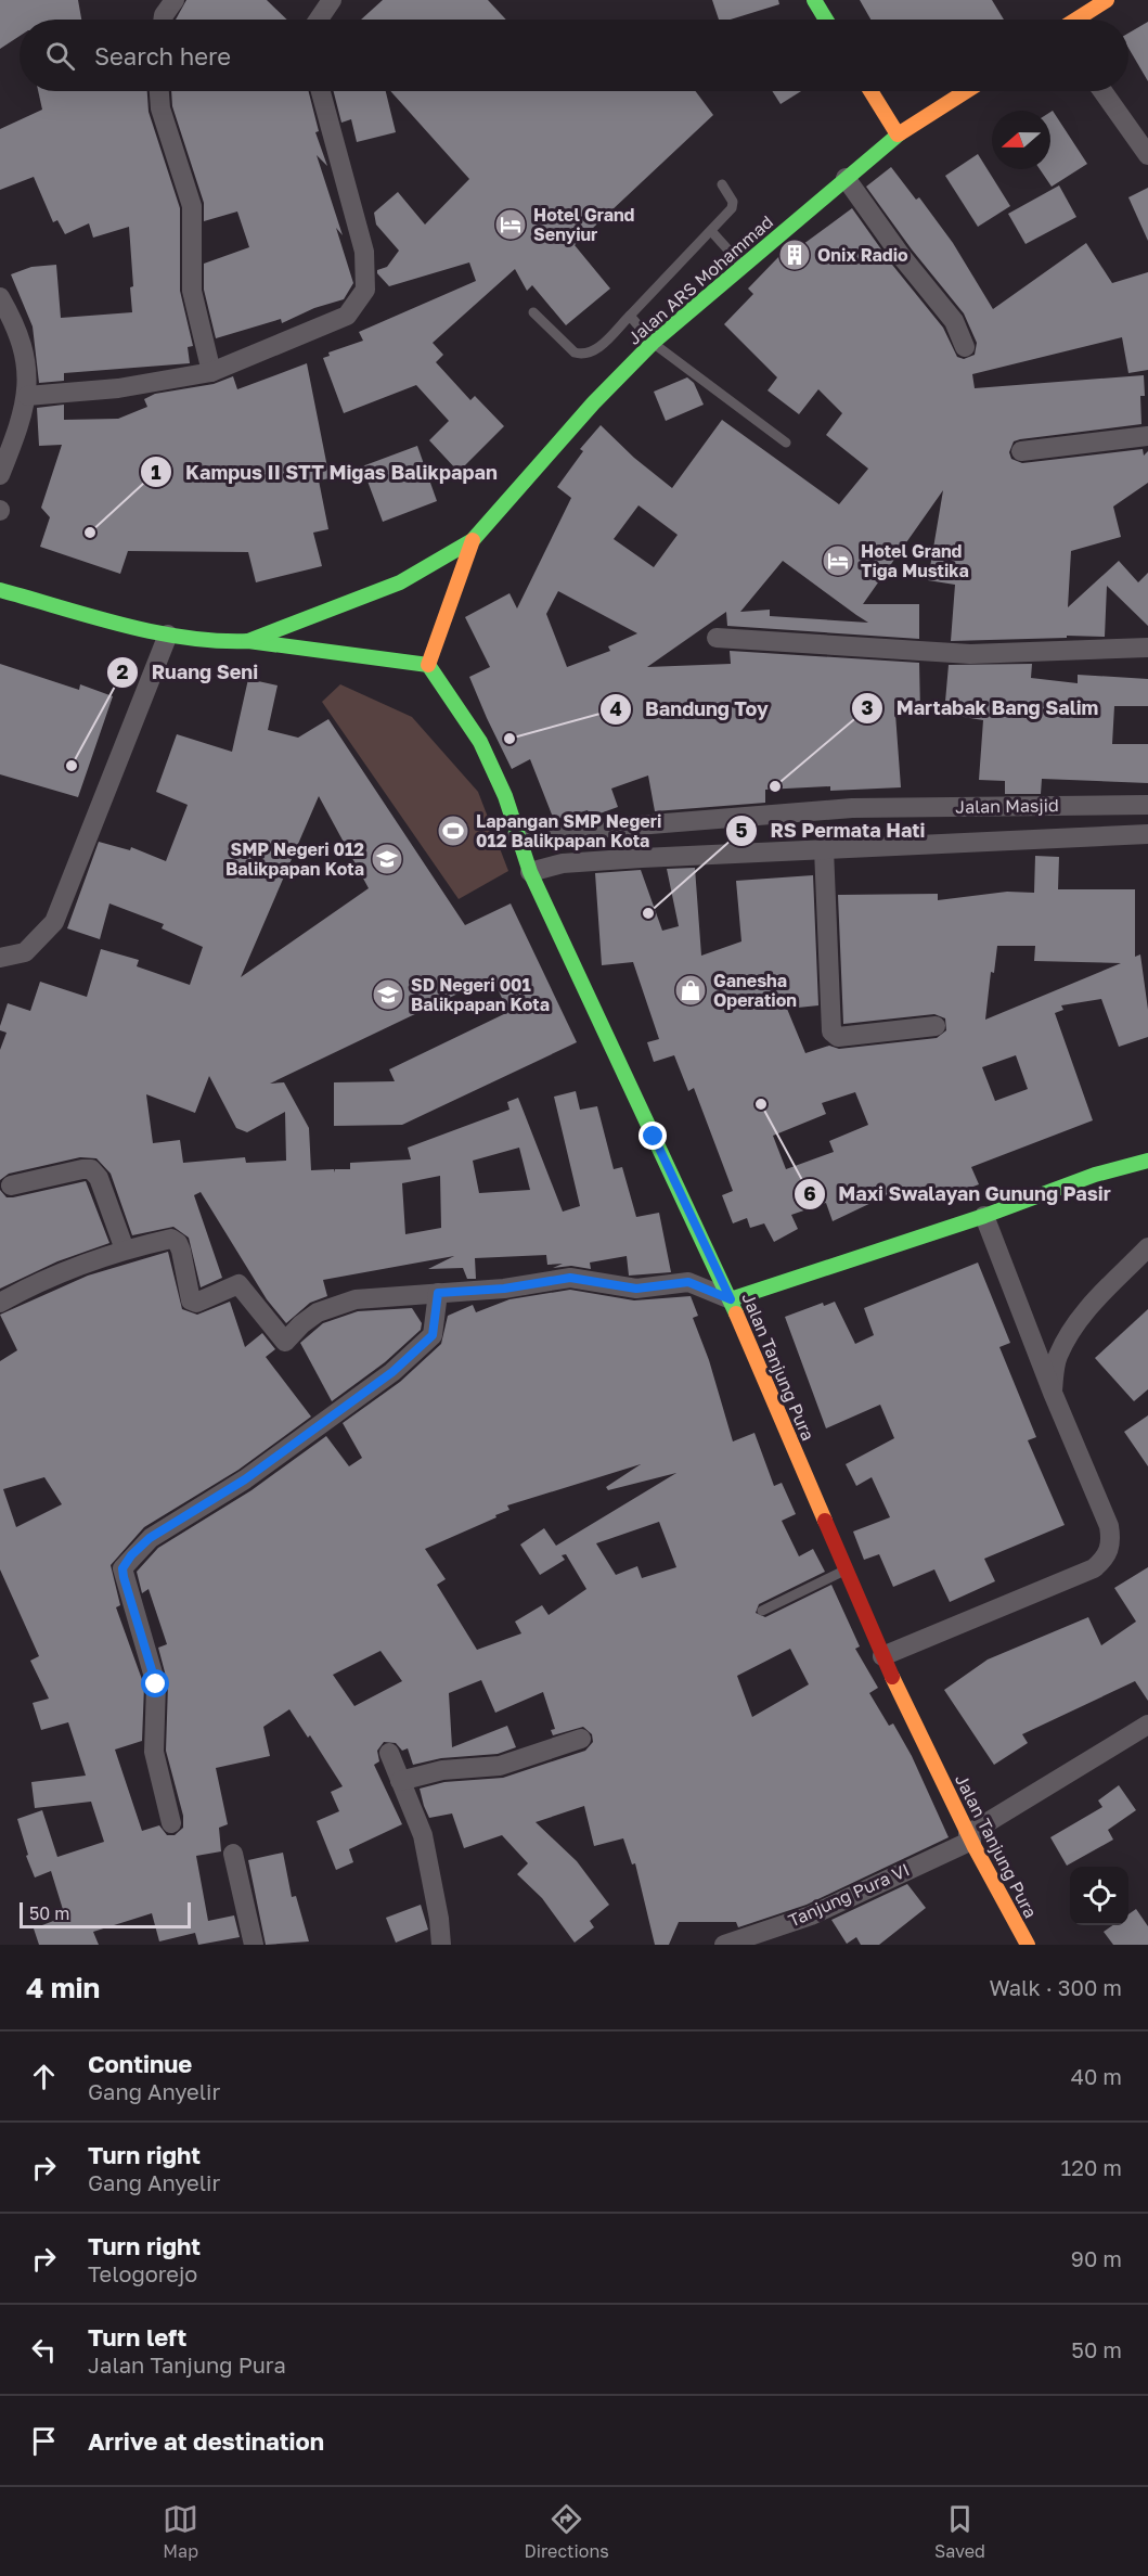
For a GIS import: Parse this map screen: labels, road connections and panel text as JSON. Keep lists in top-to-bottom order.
{
  "streets": {
    "street": [
      "Jalan ARS Mohammad",
      "Jalan Masjid",
      "Jalan Tanjung Pura",
      "Tanjung Pura VI"
    ]
  },
  "crossings": [
    ["Jalan ARS Mohammad", "Jalan Tanjung Pura"],
    ["Jalan Masjid", "Jalan Tanjung Pura"],
    ["Jalan Tanjung Pura", "Tanjung Pura VI"]
  ],
  "places": {
    "hotel": ["Hotel Grand Senyiur", "Hotel Grand Tiga Mustika"],
    "building": ["Onix Radio"],
    "other": [
      "Kampus II STT Migas Balikpapan",
      "Bandung Toy",
      "Ruang Seni",
      "Martabak Bang Salim",
      "RS Permata Hati",
      "Maxi Swalayan Gunung Pasir"
    ],
    "sports": ["Lapangan SMP Negeri 012 Balikpapan Kota"],
    "school or university": ["SMP Negeri 012 Balikpapan Kota", "SD Negeri 001 Balikpapan Kota"],
    "shop": ["Ganesha Operation"]
  },
  "scale_bar": "50 m",
  "north": "left",
  "page": {
    "search": "Search here",
    "scale": "50 m",
    "heading": ["4 min", "Walk · 300 m"],
    "list": [
      ["Continue", "Gang Anyelir", "40 m"],
      ["Turn right", "Gang Anyelir", "120 m"],
      ["Turn right", "Telogorejo", "90 m"],
      ["Turn left", "Jalan Tanjung Pura", "50 m"],
      "Arrive at destination"
    ],
    "nav": ["Map", "Directions", "Saved"]
  }
}
